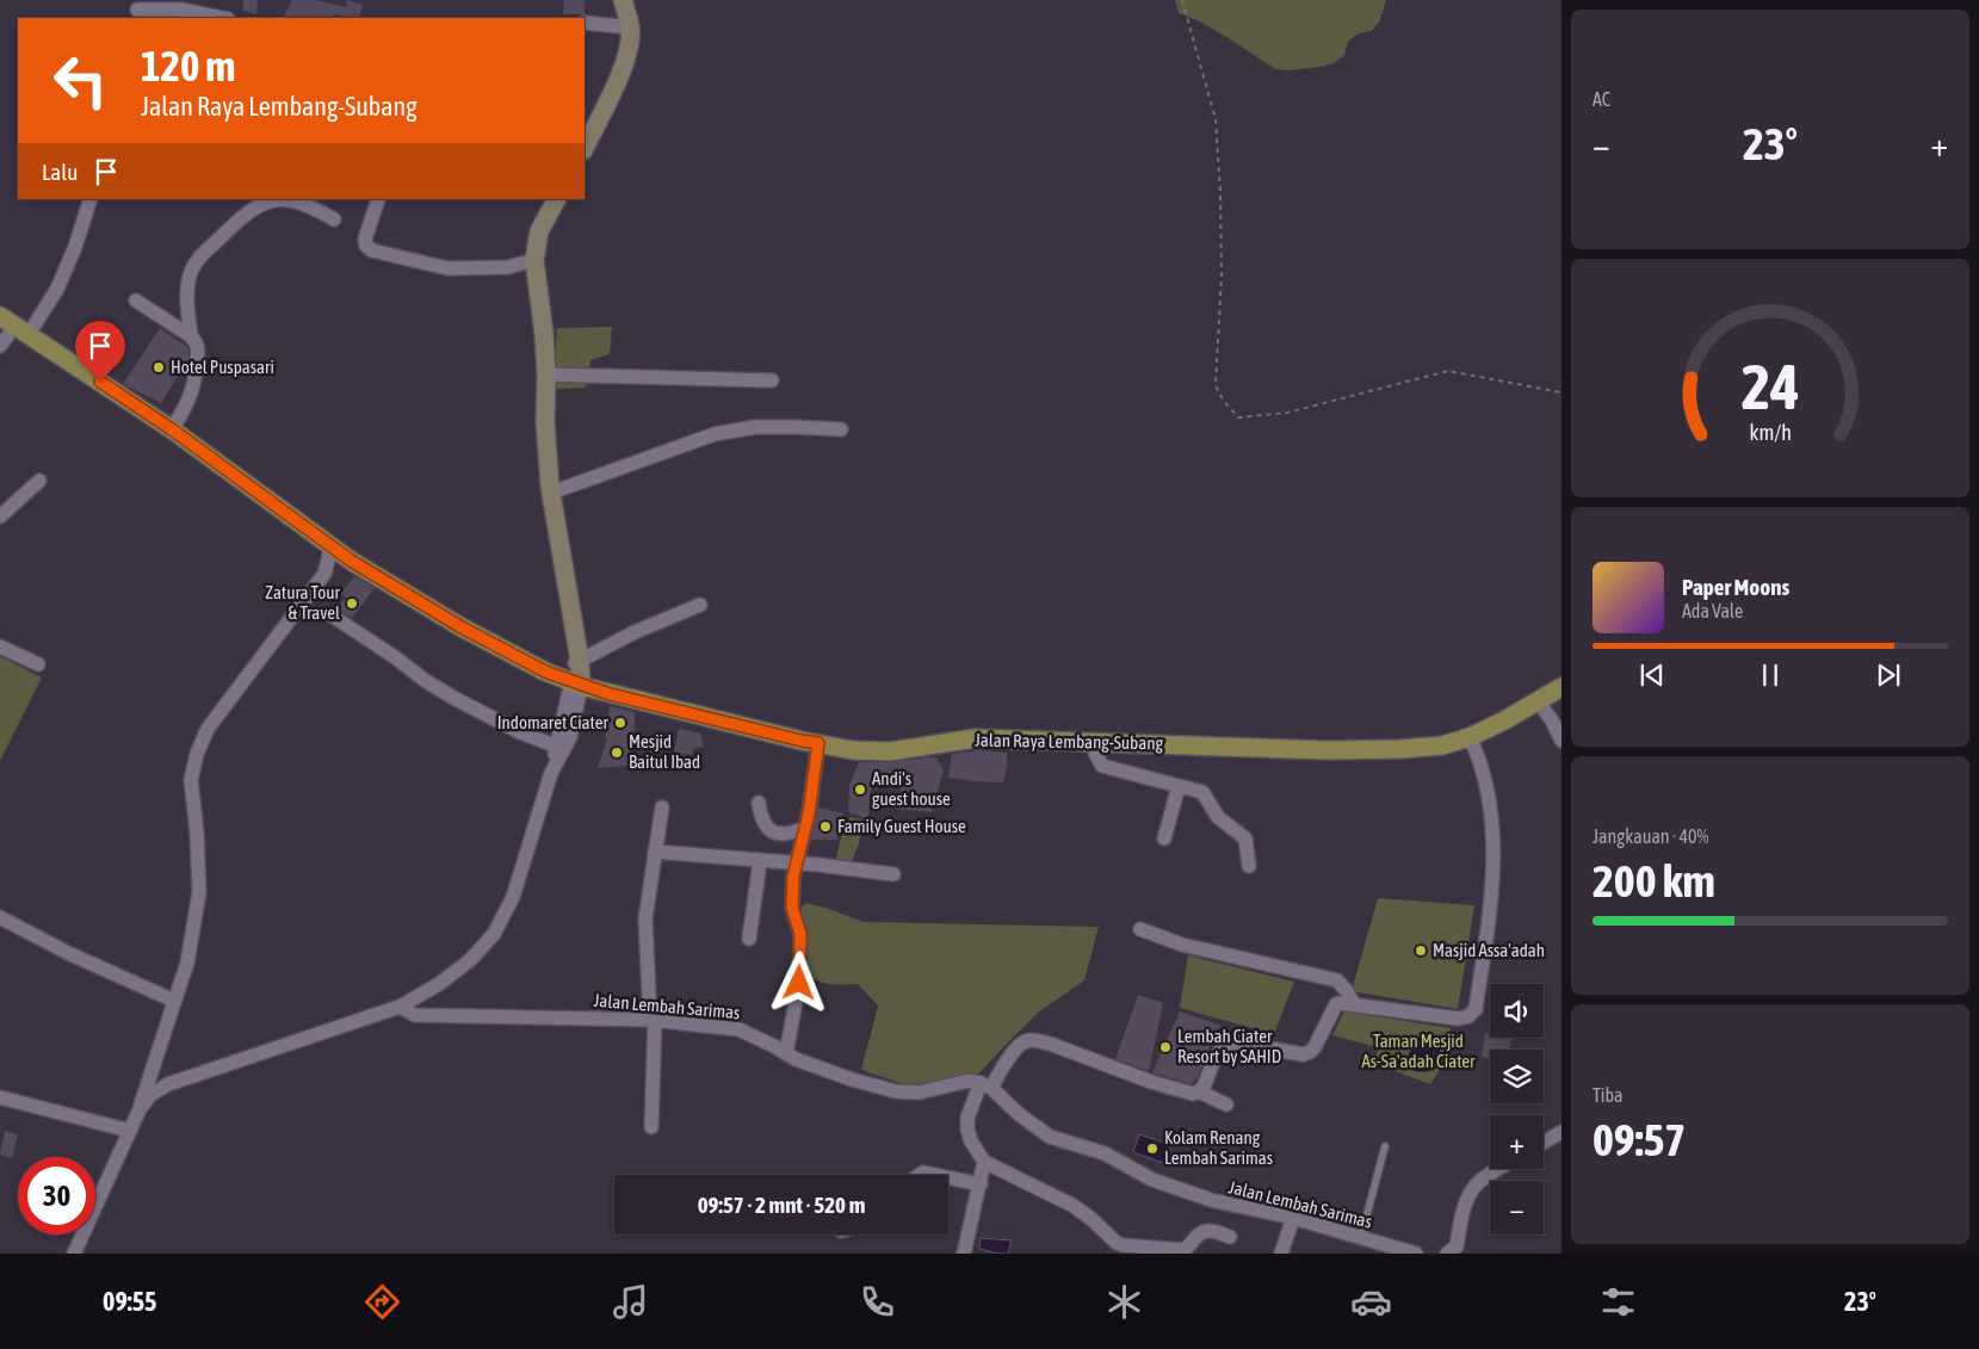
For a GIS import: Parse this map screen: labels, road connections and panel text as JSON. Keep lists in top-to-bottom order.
{
  "streets": {
    "main road": ["Jalan Raya Lembang-Subang"],
    "street": ["Jalan Lembah Sarimas"]
  },
  "parks": ["Taman Mesjid As-Sa'adah Ciater"],
  "places": [
    "Hotel Puspasari",
    "Zatura Tour & Travel",
    "Indomaret Ciater",
    "Mesjid Baitul Ibad",
    "Andi's guest house",
    "Family Guest House",
    "Masjid Assa'adah",
    "Lembah Ciater Resort by SAHID",
    "Kolam Renang Lembah Sarimas"
  ],
  "page": {
    "tile": [
      "AC",
      ["Jangkauan · 40%", "200 km"],
      ["Tiba", "09:57"]
    ],
    "turn": ["120 m", "Jalan Raya Lembang-Subang"],
    "heat": ["−", "23°", "+"],
    "then": "Lalu",
    "song": ["Paper Moons", "Ada Vale"],
    "map_buttons": ["+", "−"],
    "limit": "30",
    "trip": "09:57 · 2 mnt · 520 m",
    "tabs": ["09:55", "23°"],
    "gauge": ["24", "km/h"]
  }
}
